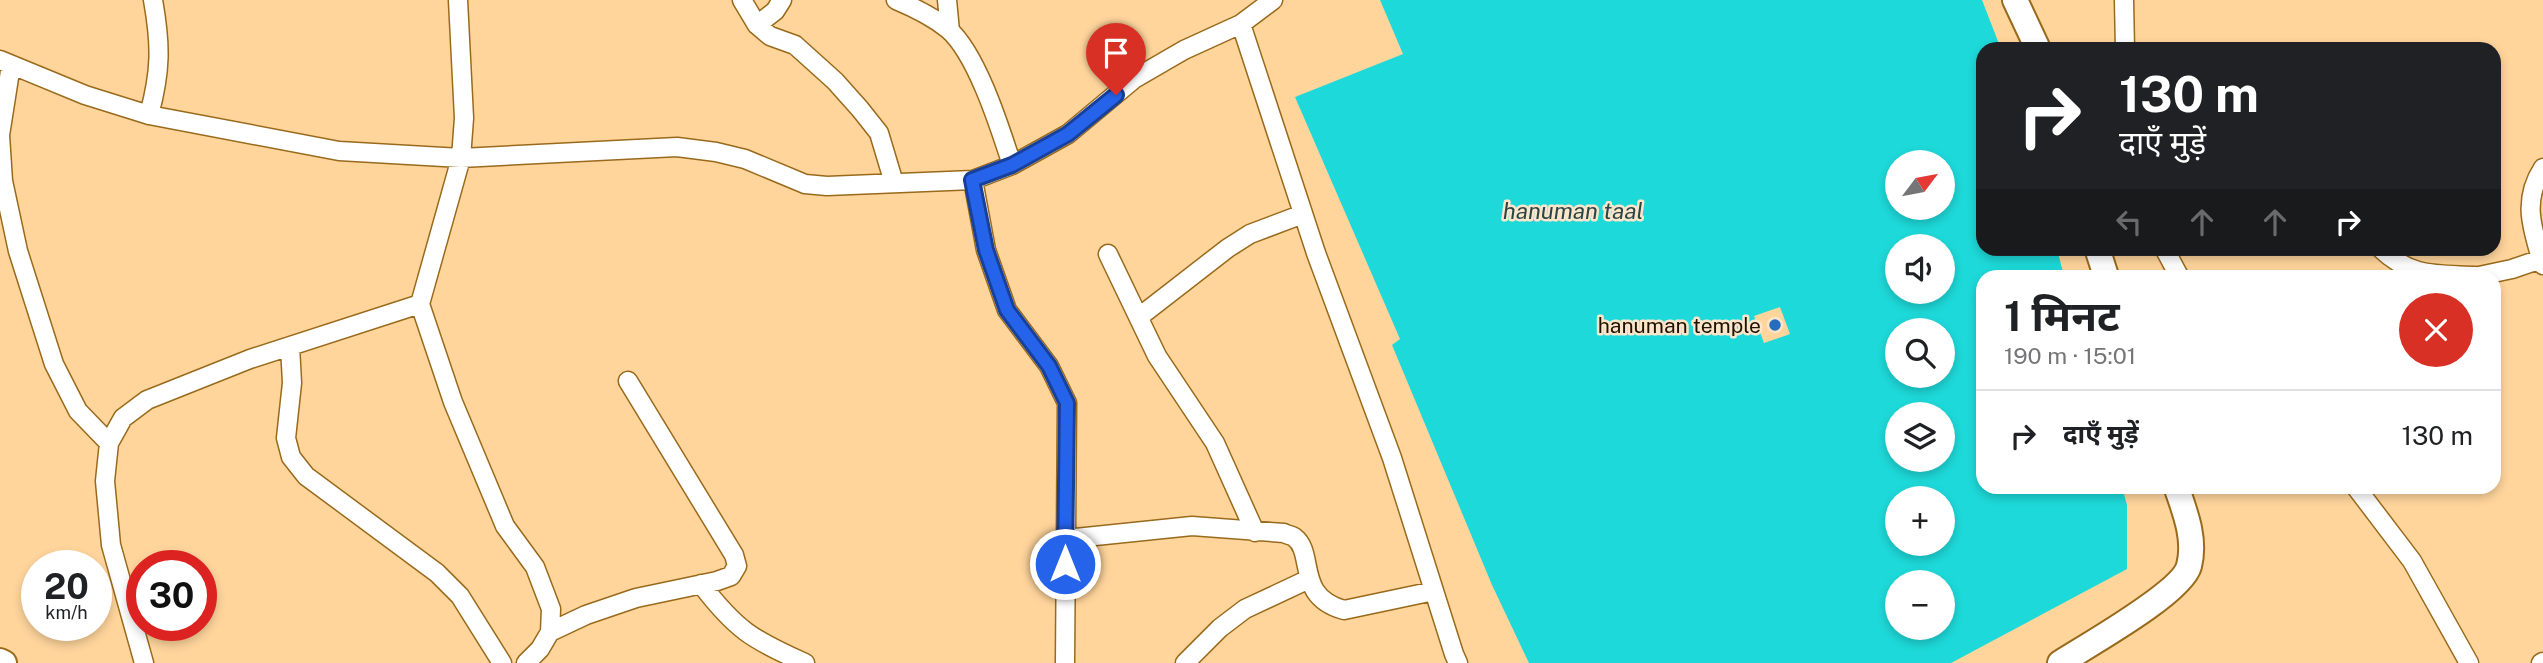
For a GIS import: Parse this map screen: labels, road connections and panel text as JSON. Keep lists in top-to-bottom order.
{
  "water": ["hanuman taal"],
  "places": ["hanuman temple"],
  "north": "top right",
  "page": {
    "turn": ["130 m", "दाएँ मुड़ें"],
    "map_buttons": ["+", "−"],
    "heading": ["1 मिनट", "190 m · 15:01"],
    "list": [
      {
        "name": "दाएँ मुड़ें",
        "value": "130 m"
      }
    ],
    "speed": "20 km/h",
    "limit": "30"
  }
}
